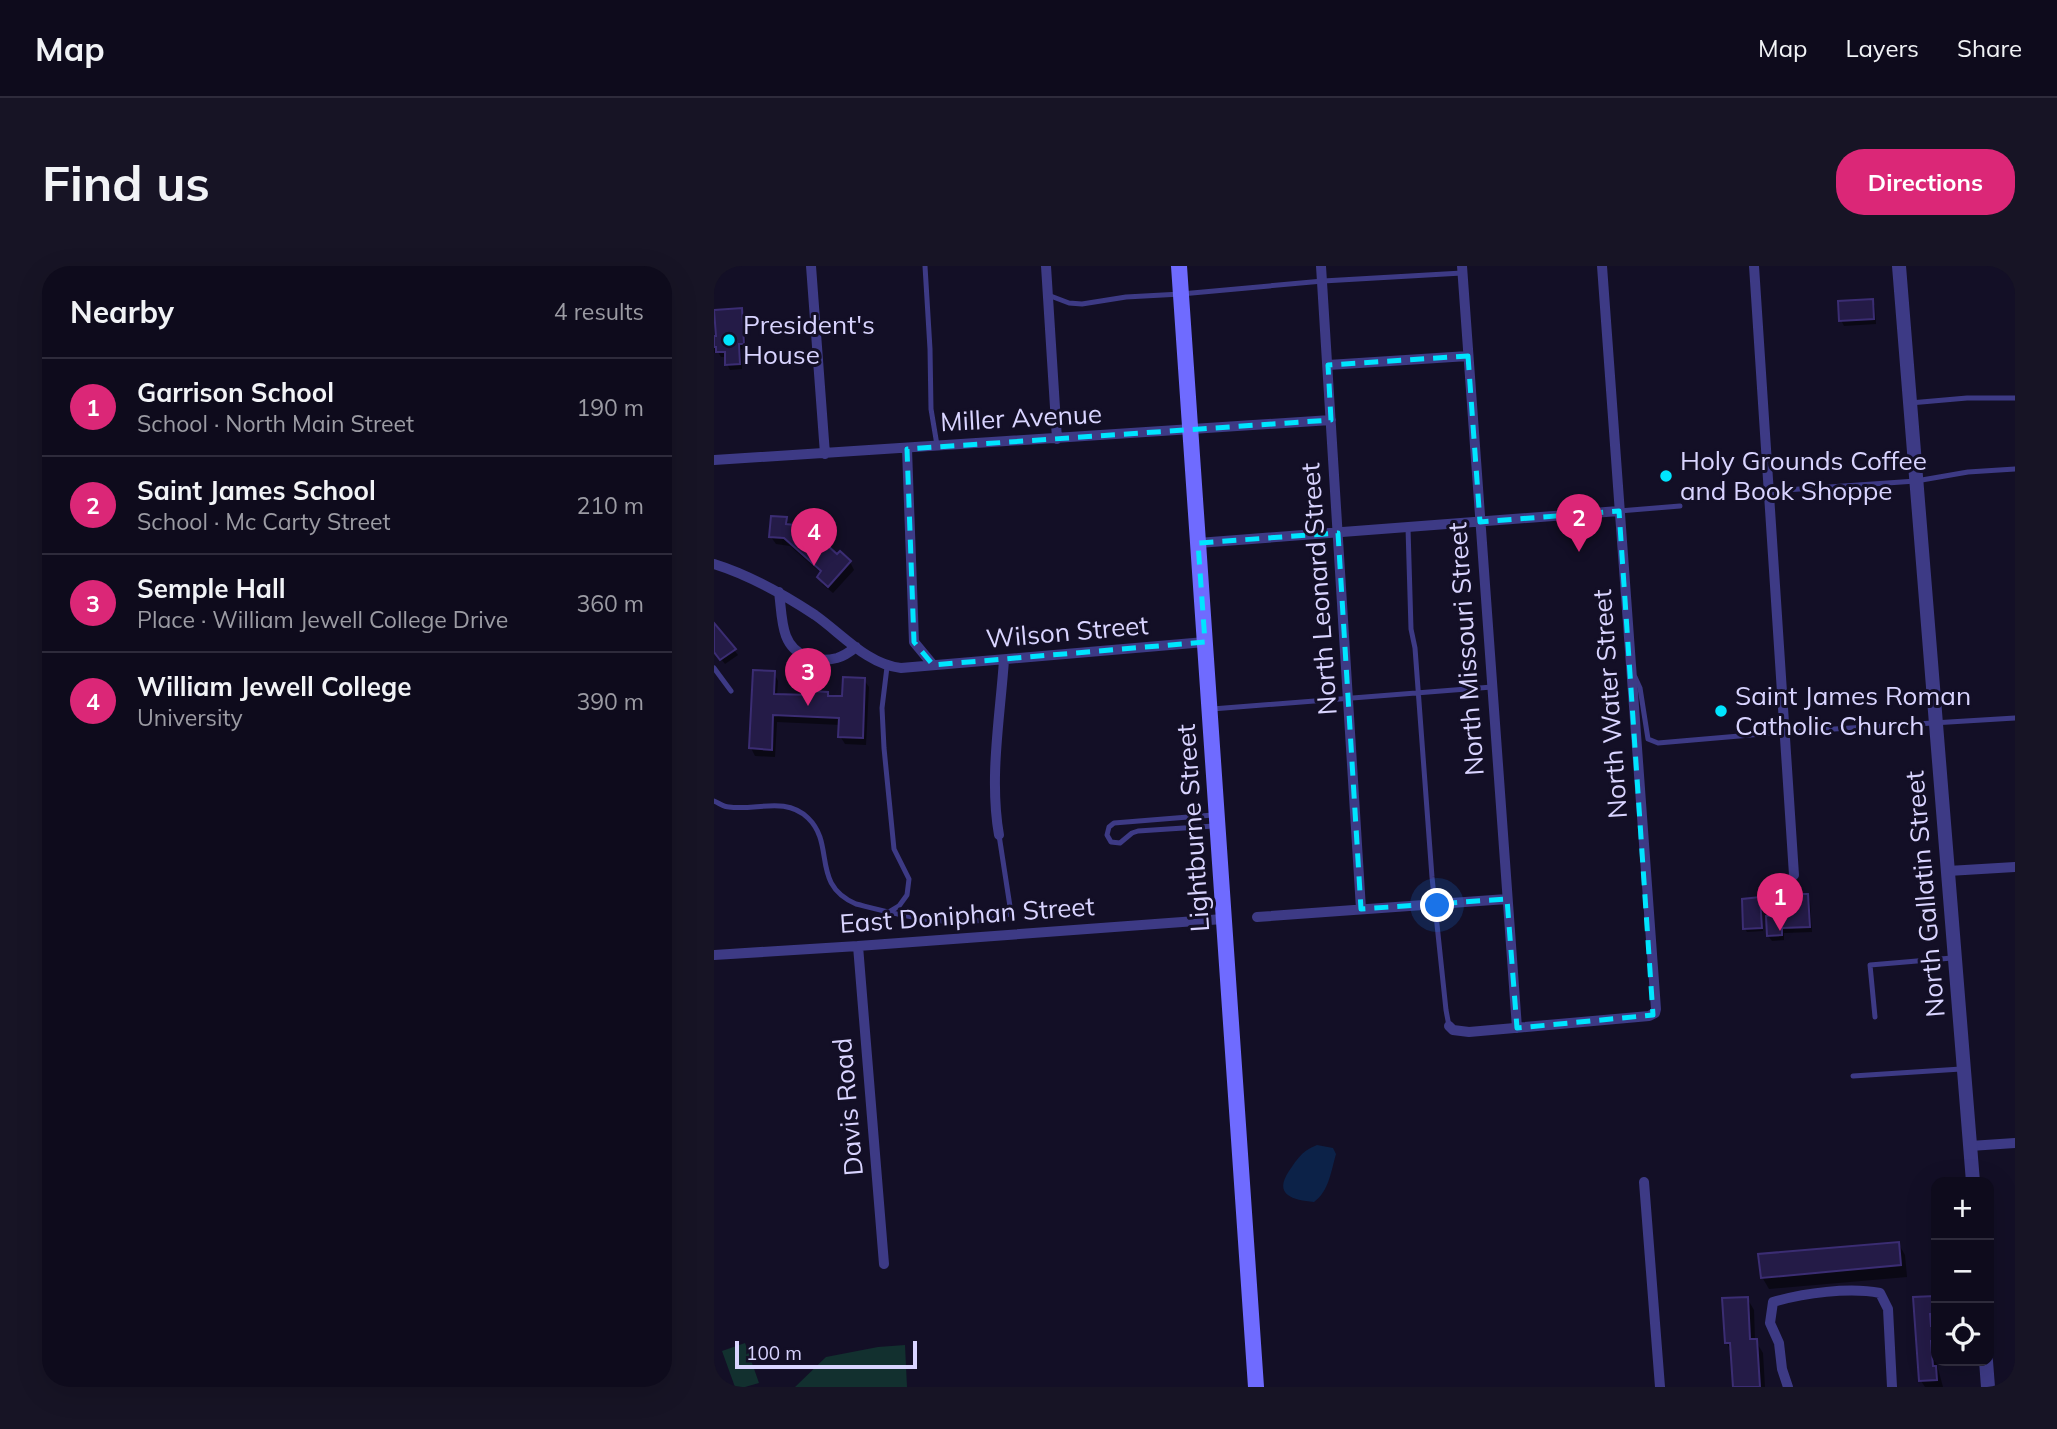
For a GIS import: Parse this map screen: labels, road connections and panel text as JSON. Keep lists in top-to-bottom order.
{
  "streets": {
    "main road": ["Lightburne Street"],
    "street": [
      "Miller Avenue",
      "North Leonard Street",
      "Wilson Street",
      "North Missouri Street",
      "North Water Street",
      "North Gallatin Street",
      "East Doniphan Street",
      "Davis Road"
    ]
  },
  "crossings": [
    ["Miller Avenue", "North Leonard Street"],
    ["Miller Avenue", "Lightburne Street"],
    ["Wilson Street", "Lightburne Street"],
    ["North Missouri Street", "North Water Street"],
    ["Lightburne Street", "East Doniphan Street"],
    ["East Doniphan Street", "Davis Road"]
  ],
  "places": ["President's House", "Holy Grounds Coffee and Book Shoppe", "Saint James Roman Catholic Church"],
  "scale_bar": "100 m",
  "page": {
    "header": "Map",
    "nav": ["Map", "Layers", "Share"],
    "buttons": "Directions",
    "title": "Find us",
    "heading": ["Nearby", "4 results"],
    "list": [
      {
        "mark": "1",
        "name": "Garrison School",
        "note": "School · North Main Street",
        "value": "190 m"
      },
      {
        "mark": "2",
        "name": "Saint James School",
        "note": "School · Mc Carty Street",
        "value": "210 m"
      },
      {
        "mark": "3",
        "name": "Semple Hall",
        "note": "Place · William Jewell College Drive",
        "value": "360 m"
      },
      {
        "mark": "4",
        "name": "William Jewell College",
        "note": "University",
        "value": "390 m"
      }
    ],
    "pins": [
      "2",
      "4",
      "3",
      "1"
    ],
    "map_buttons": ["+", "−"],
    "scale": "100 m"
  }
}
